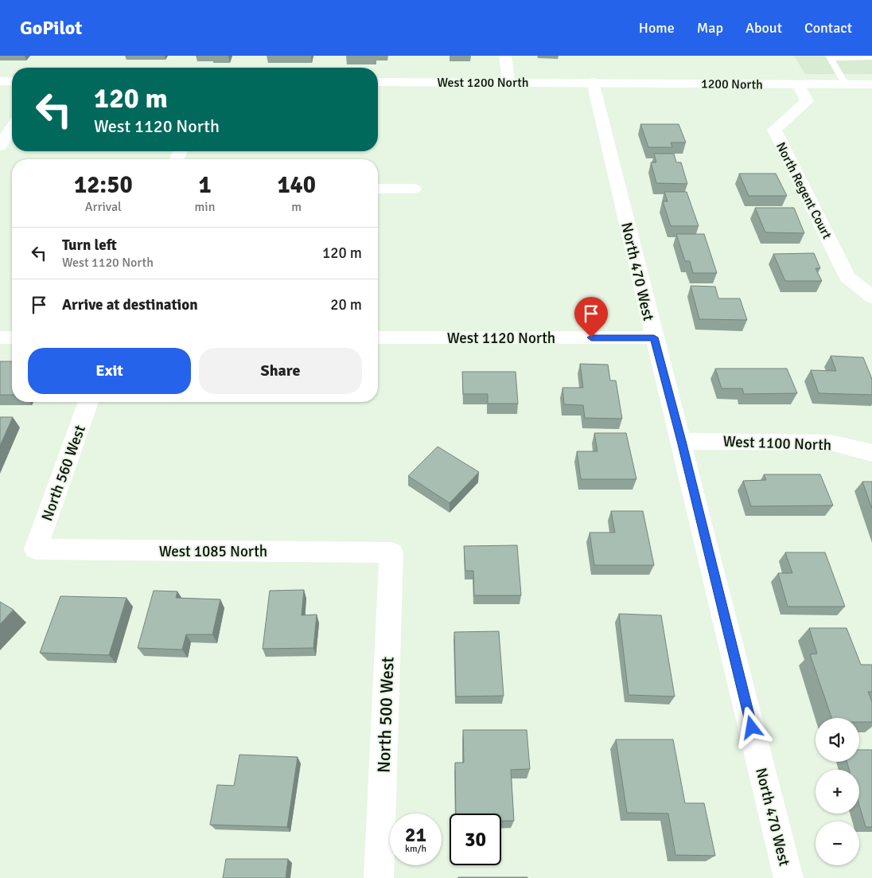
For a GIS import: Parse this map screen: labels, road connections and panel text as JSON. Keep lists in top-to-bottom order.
{
  "streets": {
    "street": [
      "West 1200 North",
      "1200 North",
      "North Regent Court",
      "North 470 West",
      "West 1120 North",
      "West 1100 North",
      "North 560 West",
      "West 1085 North",
      "North 500 West"
    ]
  },
  "crossings": [
    ["West 1200 North", "1200 North"],
    ["West 1200 North", "North 470 West"],
    ["1200 North", "North Regent Court"],
    ["1200 North", "North 470 West"],
    ["North 470 West", "West 1120 North"],
    ["North 470 West", "West 1100 North"],
    ["North 560 West", "West 1085 North"],
    ["West 1085 North", "North 500 West"]
  ],
  "page": {
    "header": "GoPilot",
    "nav": [
      "Home",
      "Map",
      "About",
      "Contact"
    ],
    "turn": ["120 m", "West 1120 North"],
    "eta": [
      "12:50",
      "Arrival",
      "1",
      "min",
      "140",
      "m"
    ],
    "list": [
      {
        "name": "Turn left",
        "note": "West 1120 North",
        "value": "120 m"
      },
      {
        "name": "Arrive at destination",
        "value": "20 m"
      }
    ],
    "buttons": ["Exit", "Share"],
    "map_buttons": ["+", "−"],
    "speed": "21 km/h",
    "limit": "30"
  }
}
